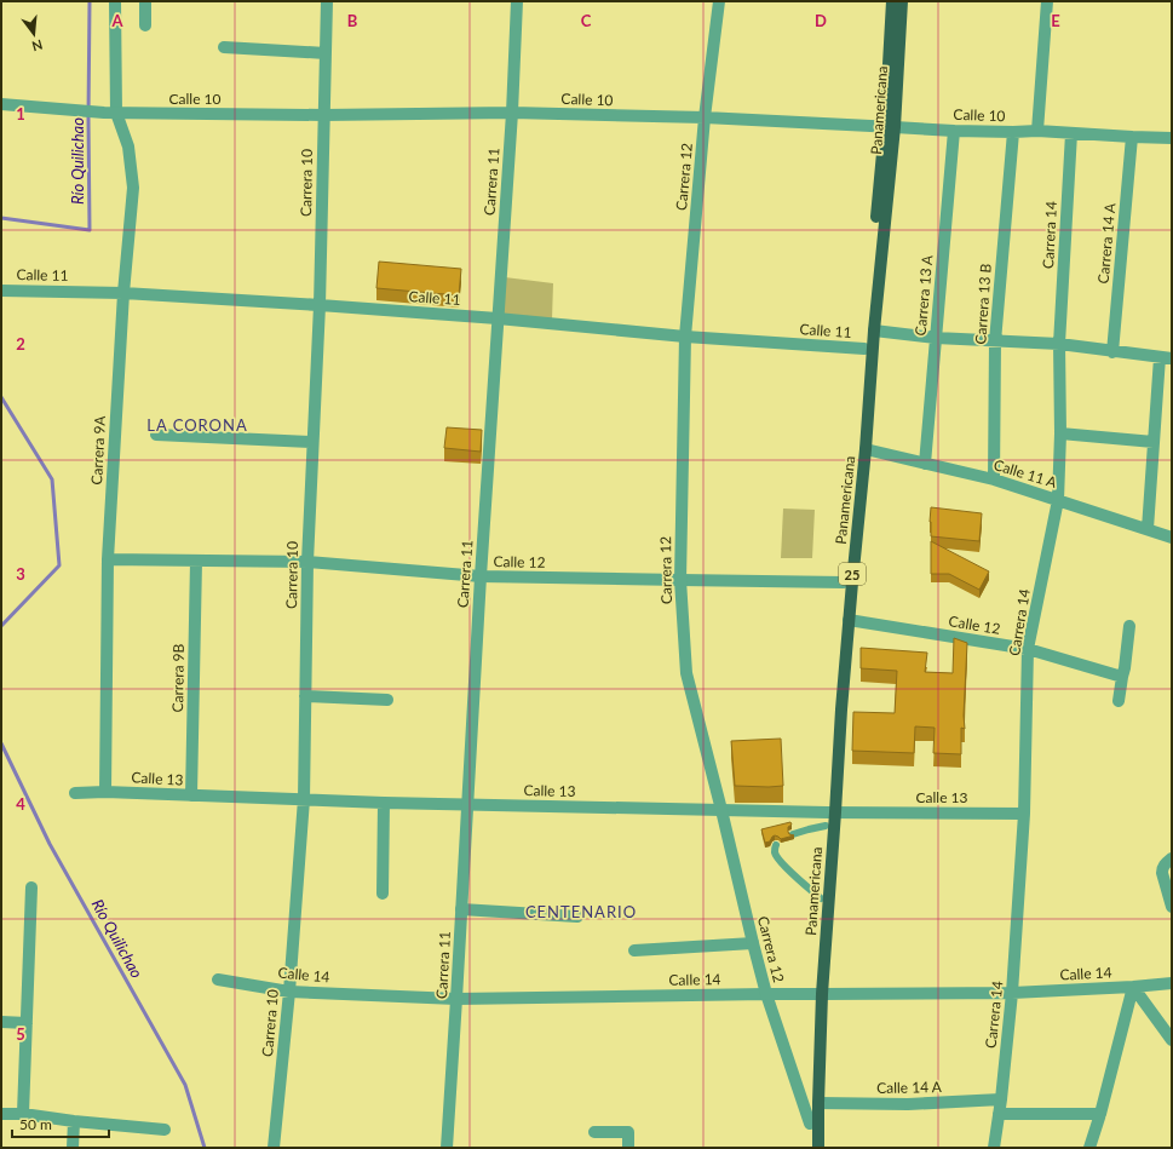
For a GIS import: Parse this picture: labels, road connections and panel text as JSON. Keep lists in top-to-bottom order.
{
  "streets": {
    "main road": ["Panamericana", "25"],
    "street": [
      "Calle 10",
      "Carrera 12",
      "Carrera 11",
      "Carrera 10",
      "Carrera 14",
      "Carrera 14 A",
      "Calle 11",
      "Carrera 13 A",
      "Carrera 13 B",
      "Carrera 9A",
      "Calle 11 A",
      "Calle 12",
      "Carrera 9B",
      "Calle 13",
      "Calle 14",
      "Calle 14 A"
    ]
  },
  "crossings": [
    ["Calle 10", "Panamericana"],
    ["Calle 10", "Carrera 12"],
    ["Calle 10", "Carrera 11"],
    ["Calle 10", "Carrera 10"],
    ["Calle 10", "Carrera 14"],
    ["Calle 10", "Carrera 14 A"],
    ["Calle 10", "Carrera 13 A"],
    ["Calle 10", "Carrera 13 B"],
    ["Calle 10", "Carrera 9A"],
    ["Panamericana", "Carrera 12"],
    ["Panamericana", "Calle 11"],
    ["Panamericana", "Calle 11 A"],
    ["Panamericana", "Calle 12"],
    ["Panamericana", "Calle 13"],
    ["Panamericana", "Calle 14"],
    ["Panamericana", "Calle 14 A"],
    ["Carrera 12", "Calle 11"],
    ["Carrera 12", "Calle 12"],
    ["Carrera 12", "Calle 13"],
    ["Carrera 12", "Calle 14"],
    ["Carrera 11", "Calle 11"],
    ["Carrera 11", "Calle 12"],
    ["Carrera 11", "Calle 13"],
    ["Carrera 11", "Calle 14"],
    ["Carrera 10", "Calle 11"],
    ["Carrera 10", "Calle 12"],
    ["Carrera 10", "Calle 13"],
    ["Carrera 10", "Calle 14"],
    ["Carrera 14", "Calle 11 A"],
    ["Carrera 14", "Calle 12"],
    ["Carrera 14", "Calle 13"],
    ["Carrera 14", "Calle 14"],
    ["Carrera 14", "Calle 14 A"],
    ["Calle 11", "Carrera 9A"],
    ["Carrera 13 A", "Calle 11 A"],
    ["Carrera 13 B", "Calle 11 A"],
    ["Carrera 9A", "Calle 12"],
    ["Carrera 9A", "Calle 13"],
    ["Calle 12", "Carrera 9B"],
    ["Carrera 9B", "Calle 13"]
  ],
  "districts": ["LA CORONA", "CENTENARIO"],
  "water": ["Río Quilichao"],
  "scale_bar": "50 m",
  "north": "bottom",
  "grid": {
    "columns": [
      "A",
      "B",
      "C",
      "D",
      "E"
    ],
    "rows": [
      "1",
      "2",
      "3",
      "4",
      "5"
    ]
  }
}
